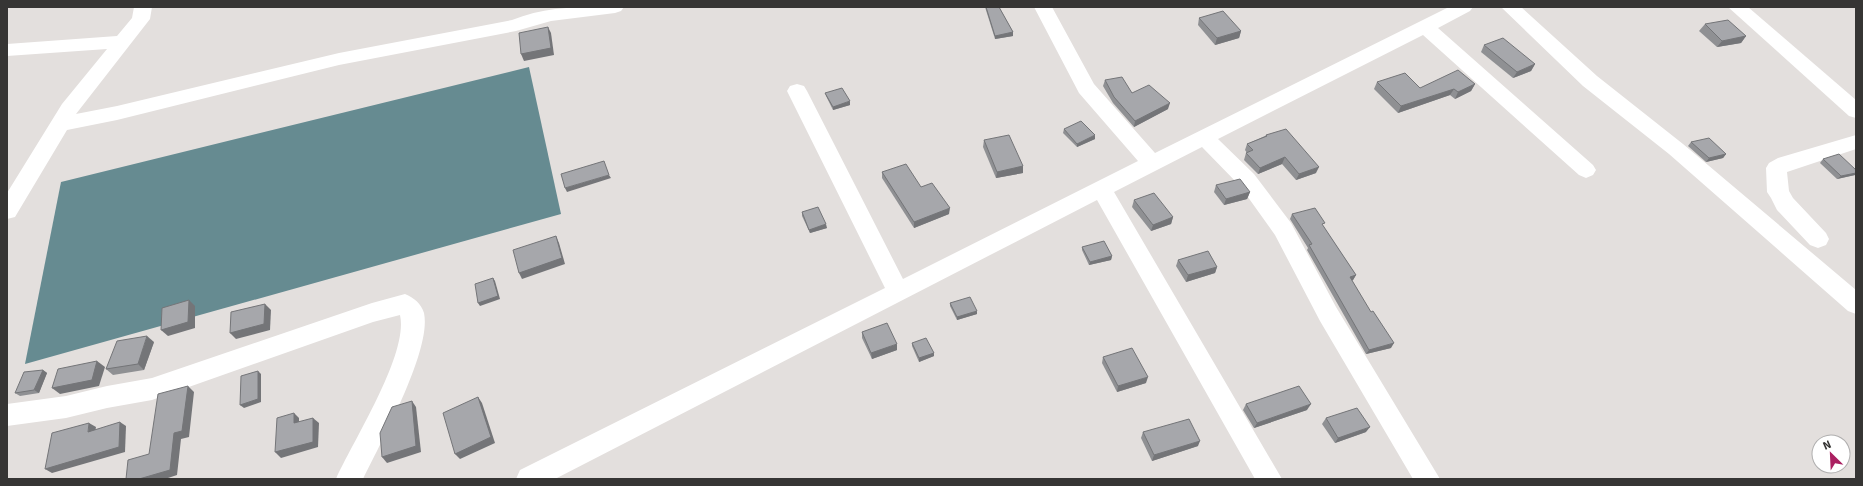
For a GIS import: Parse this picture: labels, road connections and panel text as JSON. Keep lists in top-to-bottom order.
{
  "north": "top left"
}
